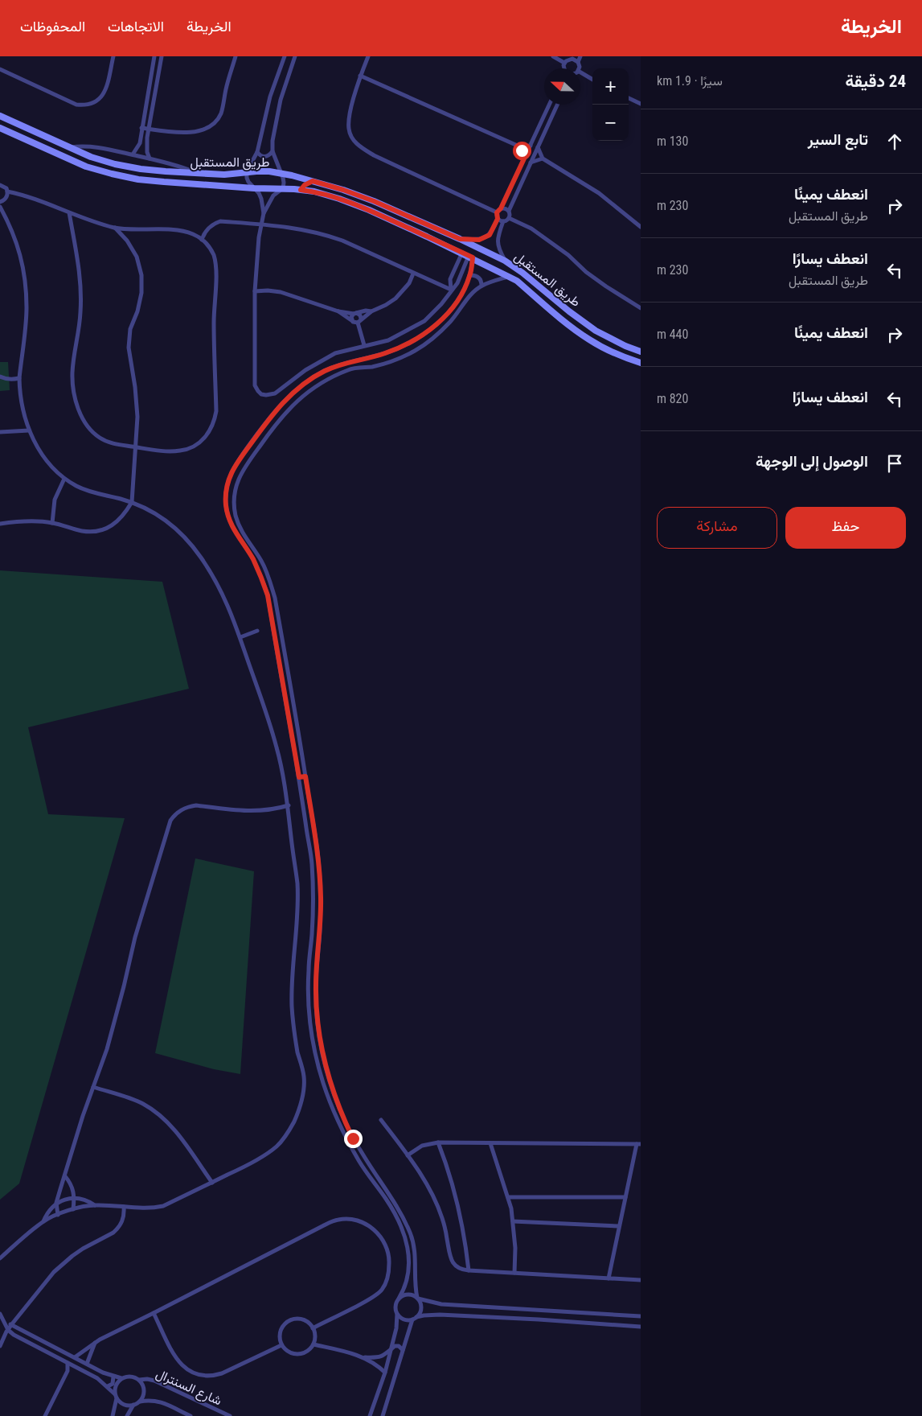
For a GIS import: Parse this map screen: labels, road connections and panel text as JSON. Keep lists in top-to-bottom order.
{
  "streets": {
    "main road": ["طريق المستقبل"],
    "street": ["شارع السنترال"]
  },
  "north": "left",
  "page": {
    "header": "الخريطة",
    "nav": ["الخريطة", "الاتجاهات", "المحفوظات"],
    "heading": ["24 دقيقة", "سيرًا · 1.9 km"],
    "map_buttons": ["+", "−"],
    "list": [
      ["تابع السير", "130 m"],
      ["انعطف يمينًا", "طريق المستقبل", "230 m"],
      ["انعطف يسارًا", "طريق المستقبل", "230 m"],
      ["انعطف يمينًا", "440 m"],
      ["انعطف يسارًا", "820 m"],
      "الوصول إلى الوجهة"
    ],
    "buttons": ["حفظ", "مشاركة"]
  }
}
